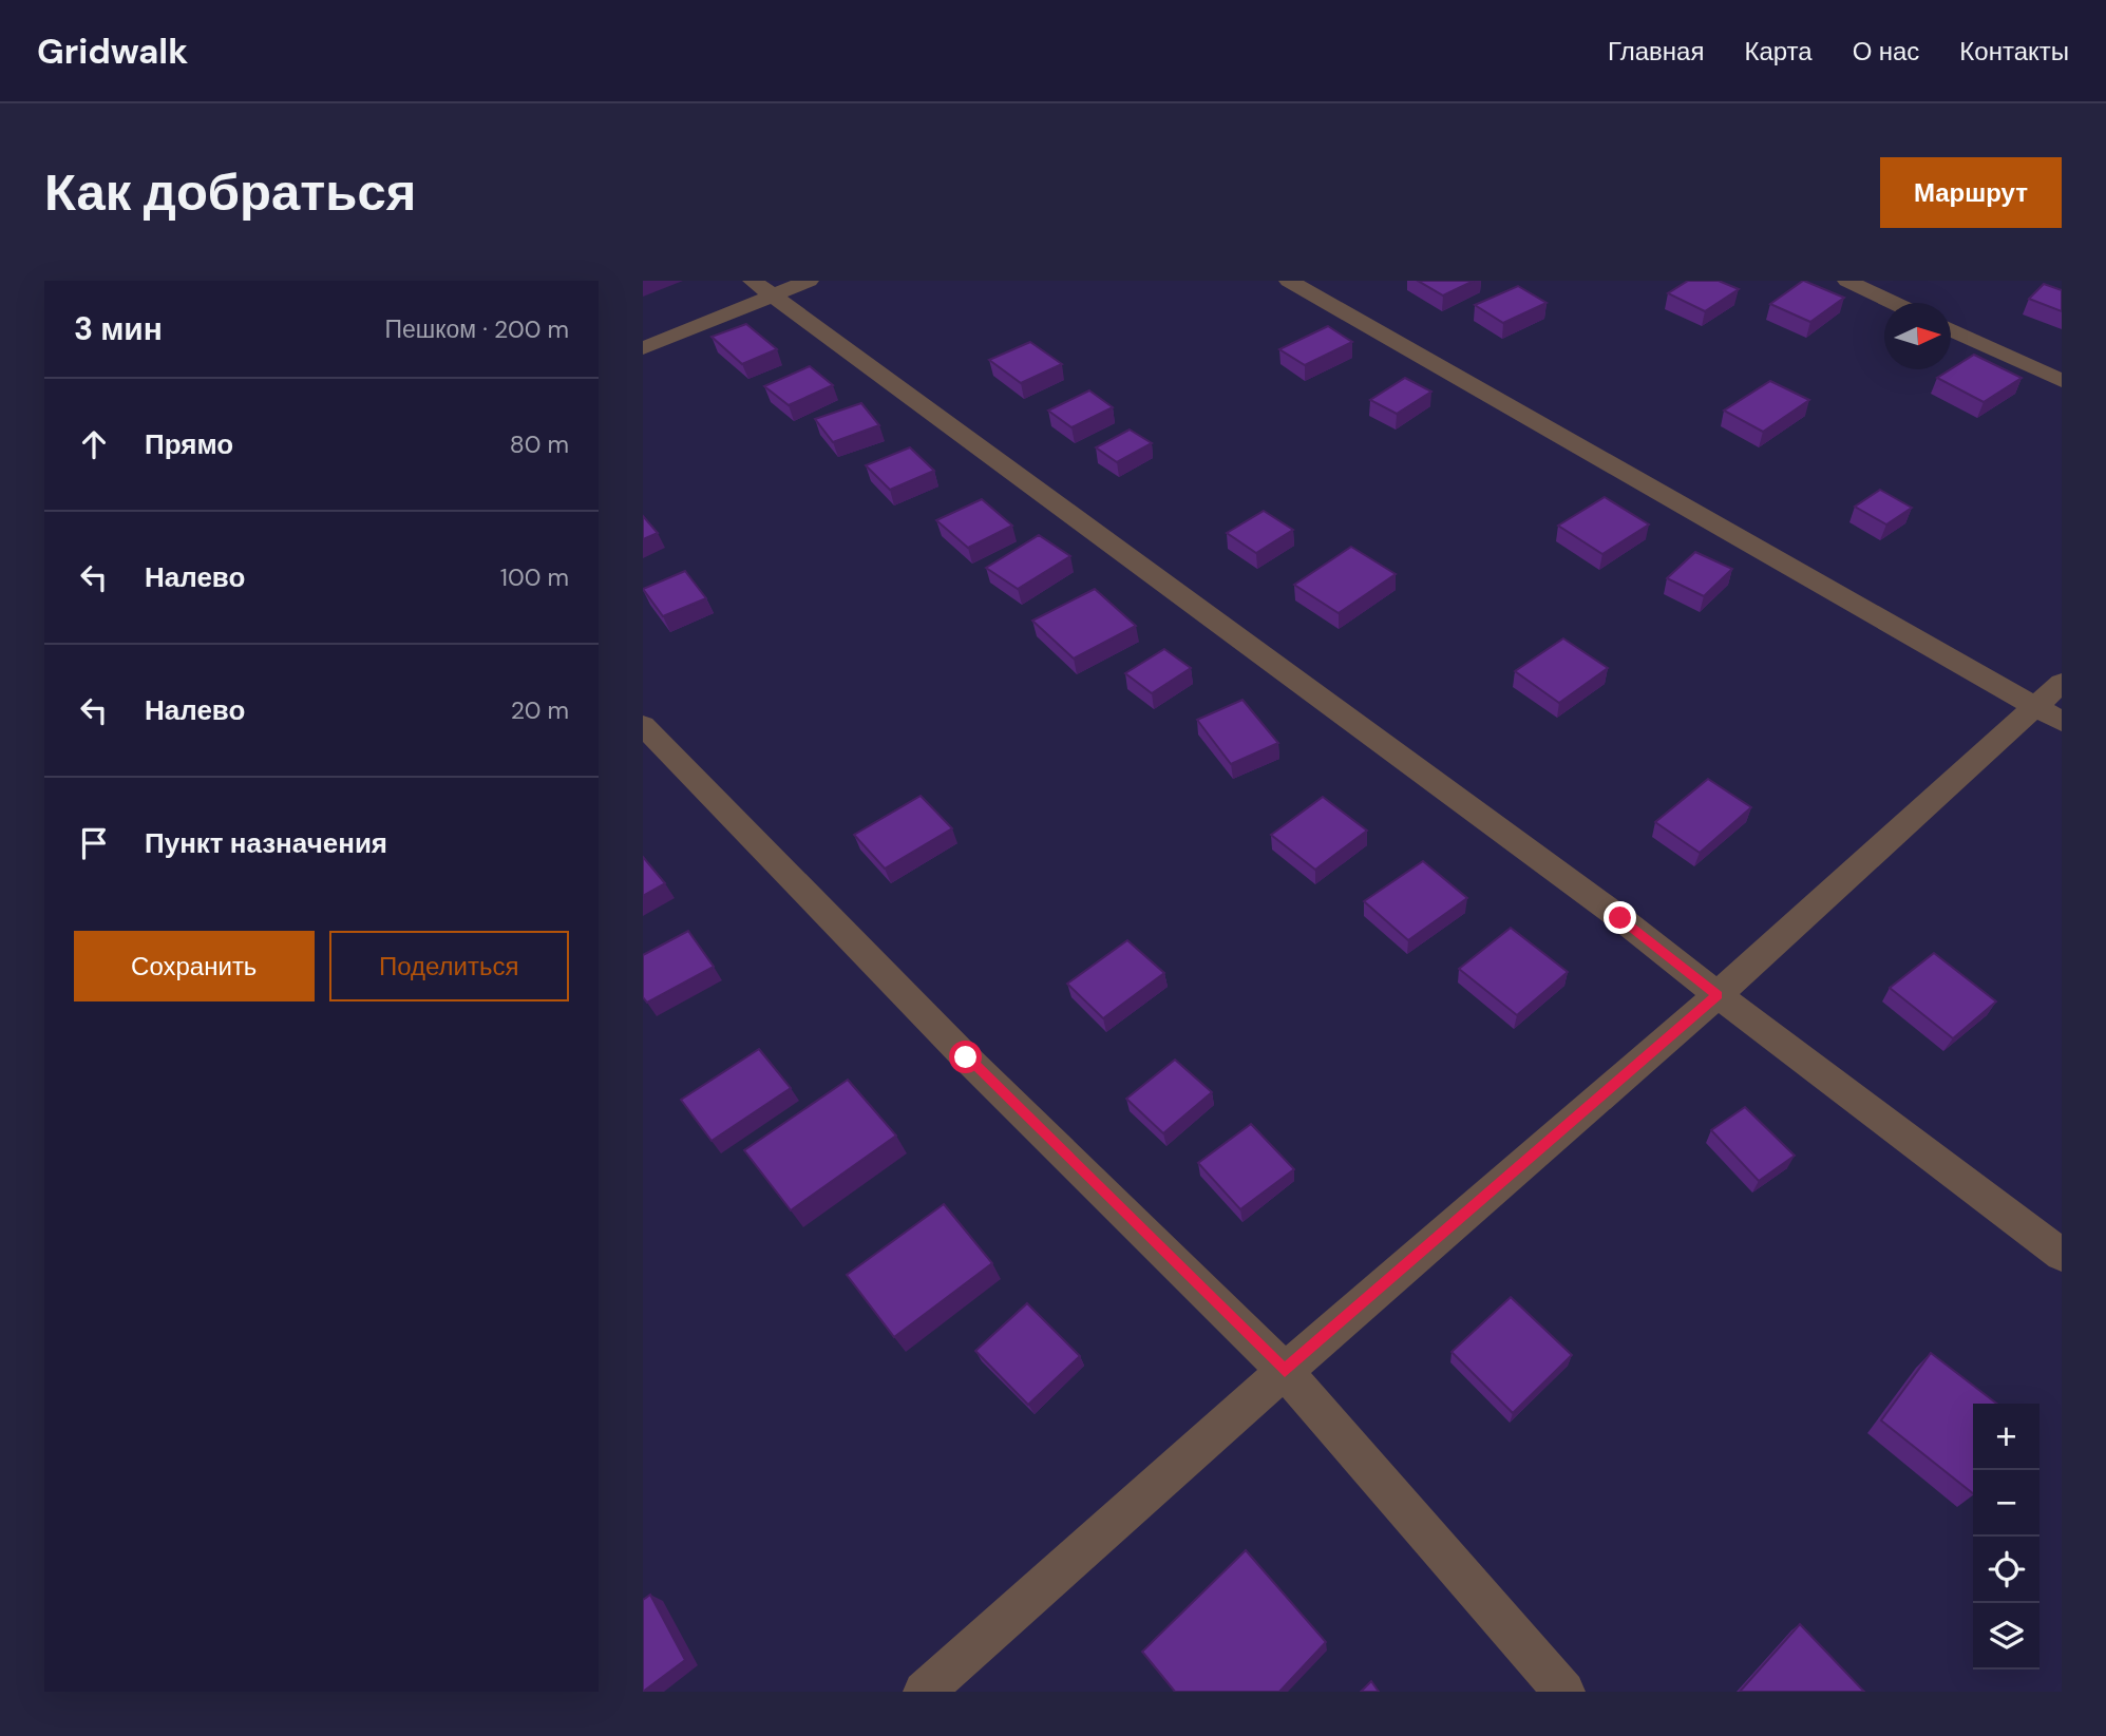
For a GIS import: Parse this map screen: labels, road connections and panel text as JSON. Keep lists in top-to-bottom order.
{
  "north": "right",
  "page": {
    "header": "Gridwalk",
    "nav": [
      "Главная",
      "Карта",
      "О нас",
      "Контакты"
    ],
    "buttons": [
      "Маршрут",
      ["Сохранить", "Поделиться"]
    ],
    "title": "Как добраться",
    "heading": ["3 мин", "Пешком · 200 m"],
    "list": [
      ["Прямо", "80 m"],
      ["Налево", "100 m"],
      ["Налево", "20 m"],
      "Пункт назначения"
    ],
    "map_buttons": ["+", "−"]
  }
}
